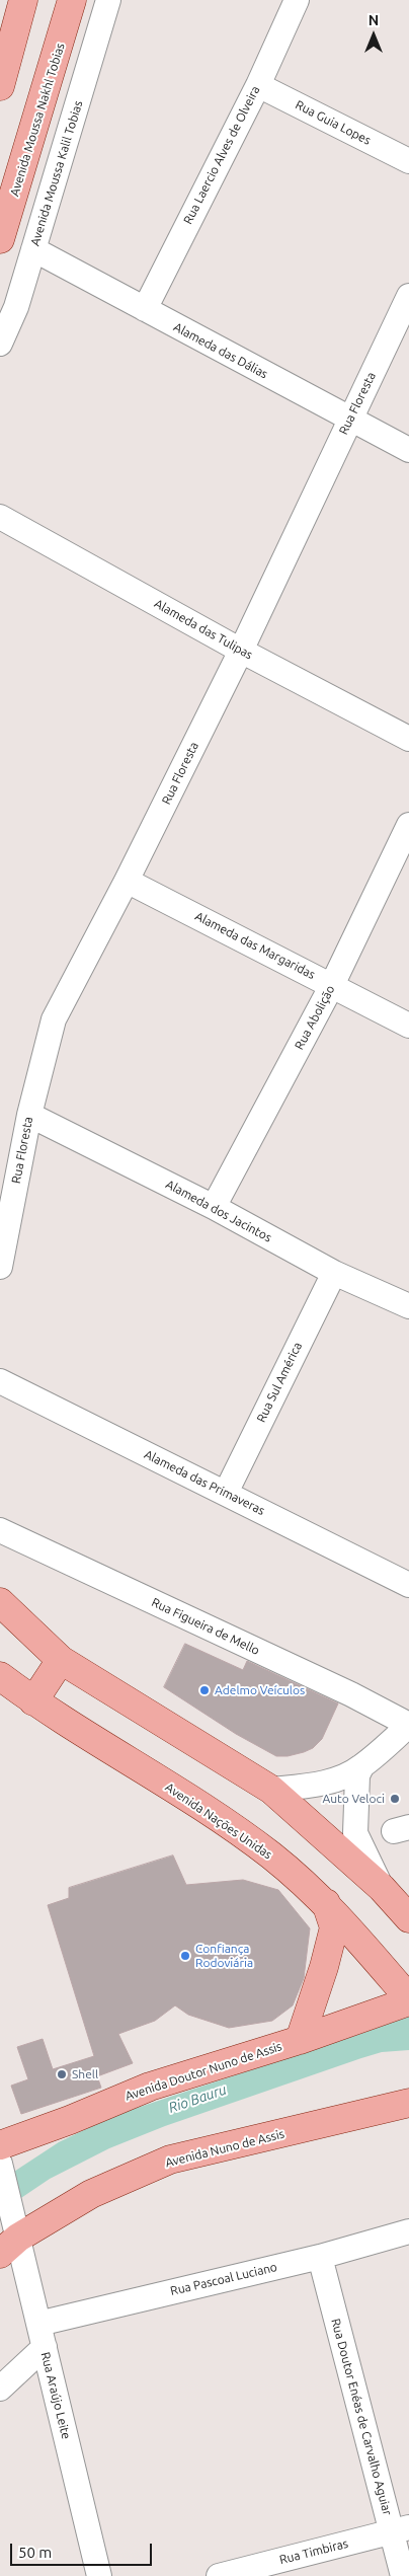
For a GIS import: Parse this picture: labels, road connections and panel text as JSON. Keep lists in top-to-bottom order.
{
  "streets": {
    "main road": [
      "Avenida Moussa Nakhl Tobias",
      "Avenida Nações Unidas",
      "Avenida Doutor Nuno de Assis",
      "Avenida Nuno de Assis"
    ],
    "street": [
      "Rua Guia Lopes",
      "Rua Laercio Alves de Olveira",
      "Avenida Moussa Kalil Tobias",
      "Alameda das Dálias",
      "Rua Floresta",
      "Alameda das Tulipas",
      "Alameda das Margaridas",
      "Rua Abolição",
      "Alameda dos Jacintos",
      "Rua Sul América",
      "Alameda das Primaveras",
      "Rua Figueira de Mello",
      "Rua Pascoal Luciano",
      "Rua Araújo Leite",
      "Rua Doutor Enéas de Carvalho Aguiar",
      "Rua Timbiras"
    ]
  },
  "crossings": [
    ["Rua Guia Lopes", "Rua Laercio Alves de Olveira"],
    ["Rua Laercio Alves de Olveira", "Alameda das Dálias"],
    ["Avenida Moussa Kalil Tobias", "Alameda das Dálias"],
    ["Alameda das Dálias", "Rua Floresta"],
    ["Rua Floresta", "Alameda das Tulipas"],
    ["Rua Floresta", "Alameda das Margaridas"],
    ["Rua Floresta", "Alameda dos Jacintos"],
    ["Alameda das Margaridas", "Rua Abolição"],
    ["Rua Abolição", "Alameda dos Jacintos"],
    ["Alameda dos Jacintos", "Rua Sul América"],
    ["Rua Sul América", "Alameda das Primaveras"],
    ["Avenida Nações Unidas", "Avenida Doutor Nuno de Assis"],
    ["Avenida Doutor Nuno de Assis", "Rua Araújo Leite"],
    ["Avenida Nuno de Assis", "Rua Araújo Leite"],
    ["Rua Pascoal Luciano", "Rua Araújo Leite"],
    ["Rua Pascoal Luciano", "Rua Doutor Enéas de Carvalho Aguiar"],
    ["Rua Doutor Enéas de Carvalho Aguiar", "Rua Timbiras"]
  ],
  "water": ["Rio Bauru"],
  "places": [
    "Adelmo Veículos",
    "Auto Veloci",
    "Confiança Rodoviária",
    "Shell"
  ],
  "scale_bar": "50 m",
  "north": "top"
}
